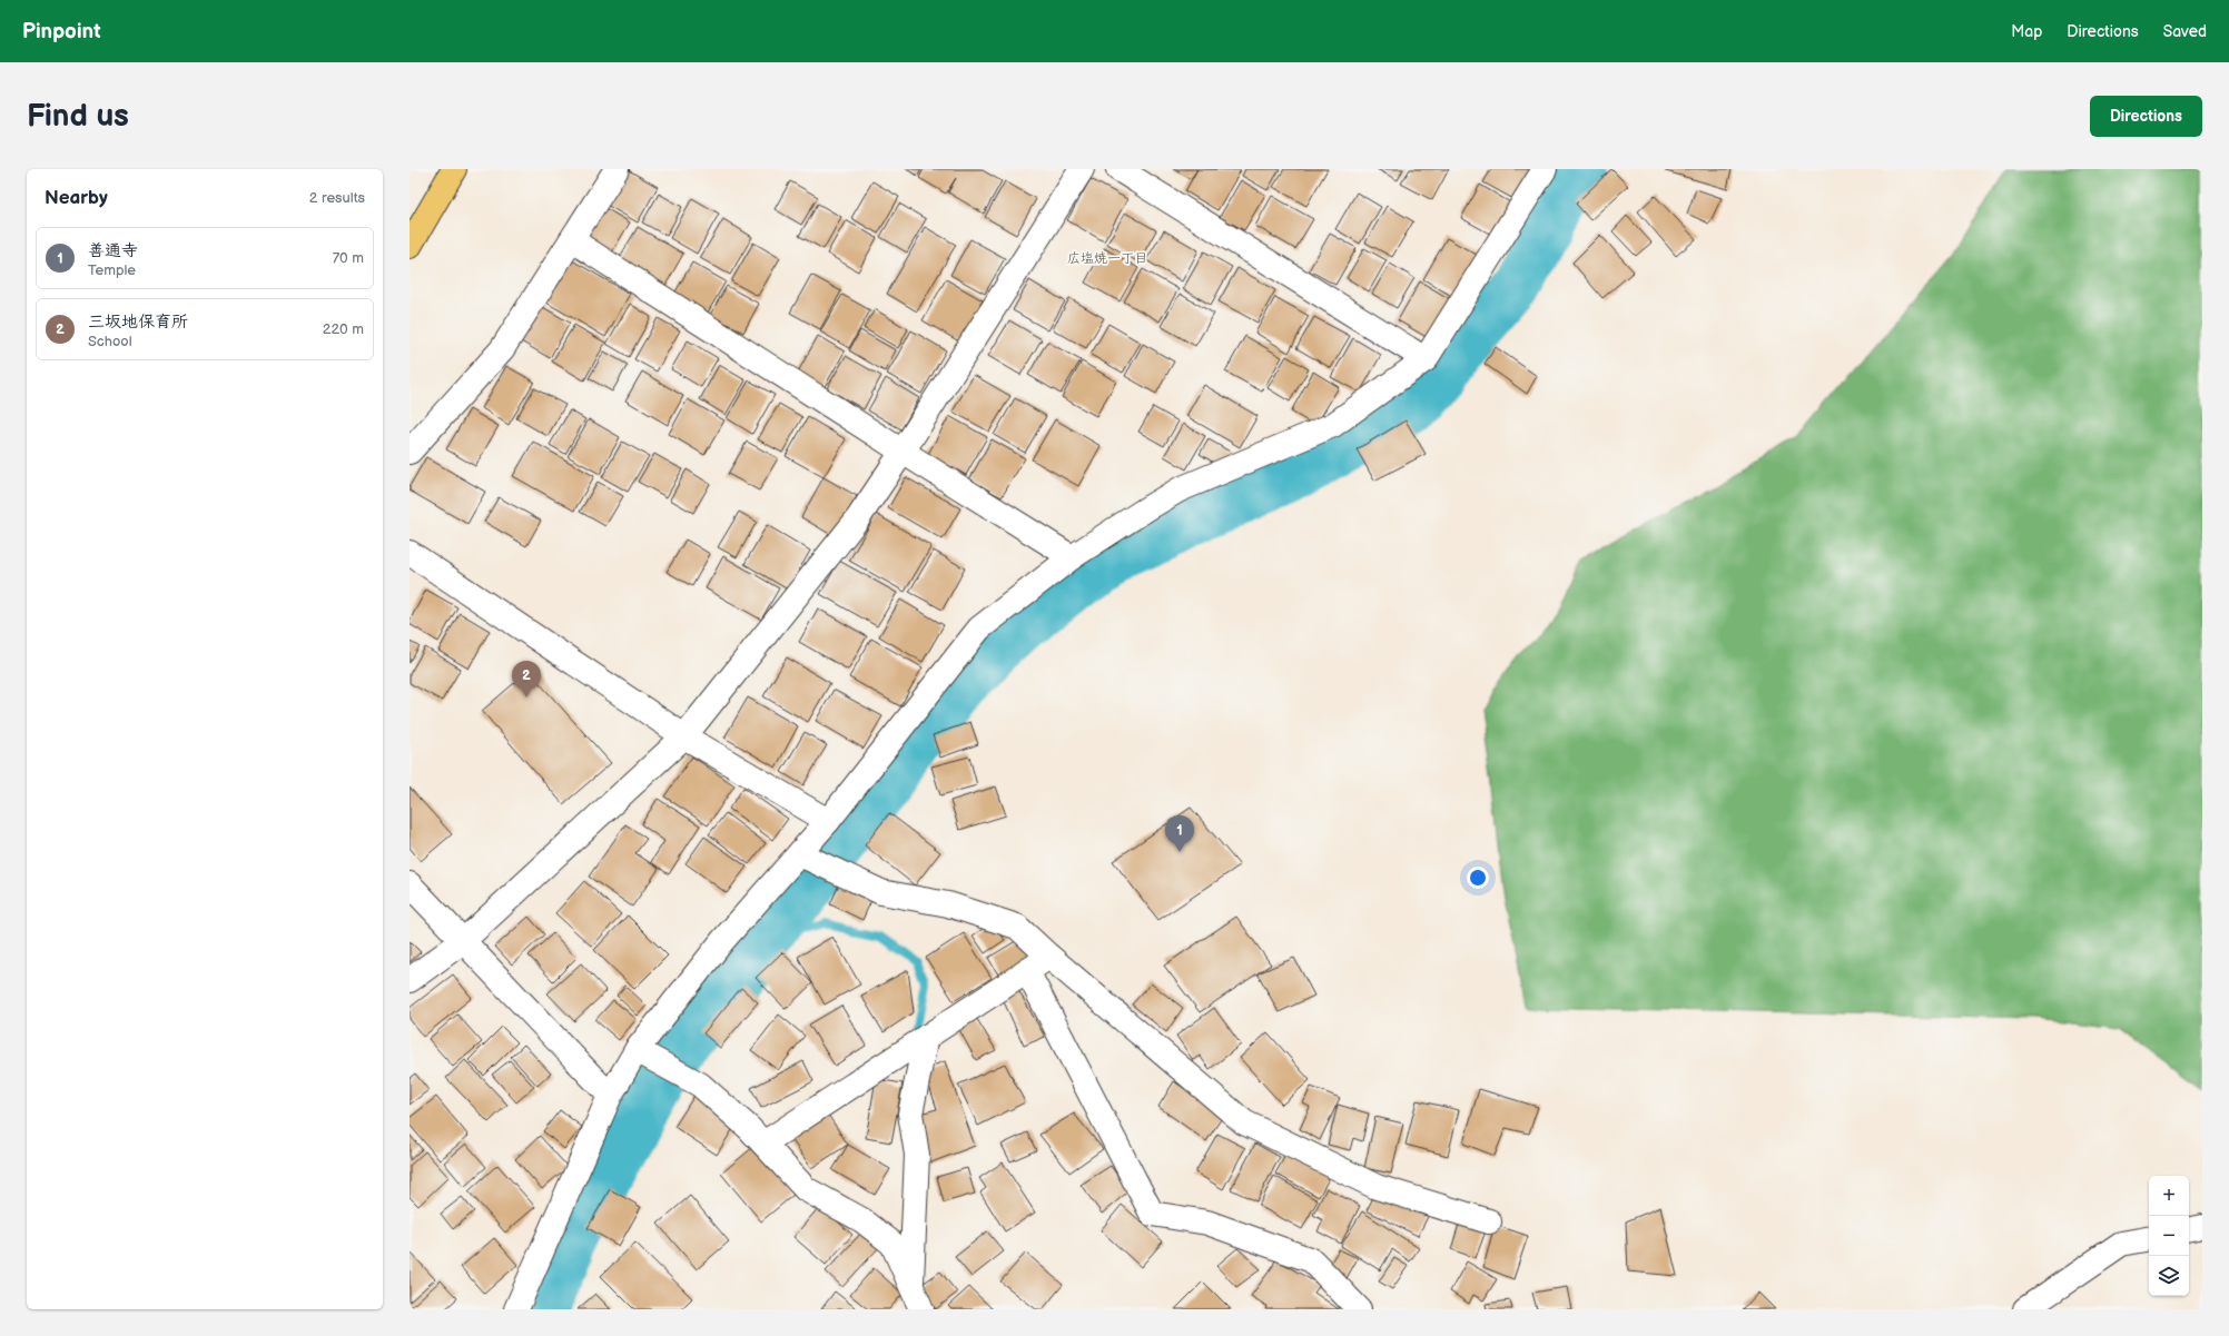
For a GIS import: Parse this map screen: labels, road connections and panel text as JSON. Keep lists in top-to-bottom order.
{
  "districts": ["広塩焼一丁目"],
  "page": {
    "header": "Pinpoint",
    "nav": ["Map", "Directions", "Saved"],
    "buttons": "Directions",
    "title": "Find us",
    "heading": ["Nearby", "2 results"],
    "list": [
      {
        "mark": "1",
        "name": "善通寺",
        "note": "Temple",
        "value": "70 m"
      },
      {
        "mark": "2",
        "name": "三坂地保育所",
        "note": "School",
        "value": "220 m"
      }
    ],
    "pins": ["2", "1"],
    "map_buttons": ["+", "−"]
  }
}
